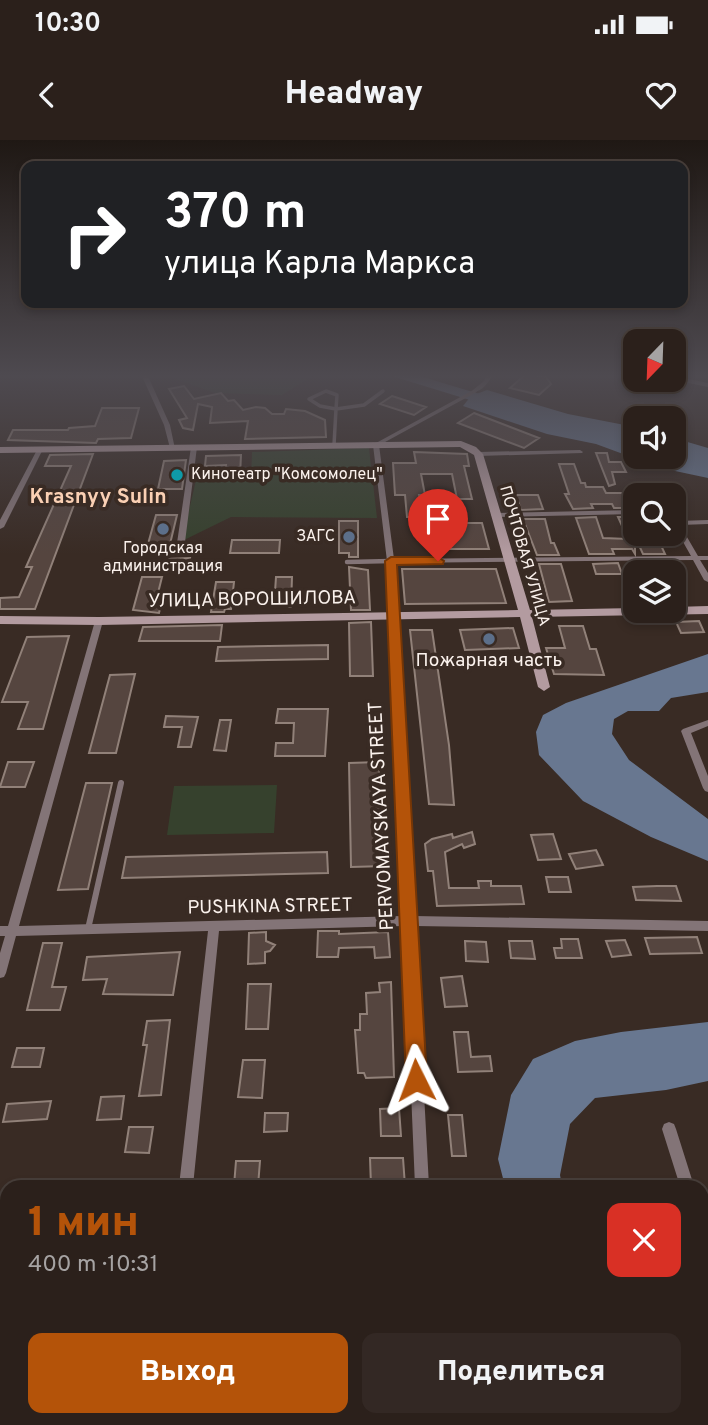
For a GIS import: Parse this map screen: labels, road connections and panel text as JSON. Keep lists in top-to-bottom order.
{
  "streets": {
    "main road": ["ПОЧТОВАЯ УЛИЦА", "УЛИЦА ВОРОШИЛОВА"],
    "street": ["PERVOMAYSKAYA STREET", "PUSHKINA STREET"]
  },
  "crossings": [
    ["ПОЧТОВАЯ УЛИЦА", "УЛИЦА ВОРОШИЛОВА"],
    ["УЛИЦА ВОРОШИЛОВА", "PERVOMAYSKAYA STREET"],
    ["PERVOMAYSKAYA STREET", "PUSHKINA STREET"]
  ],
  "districts": ["Krasnyy Sulin"],
  "places": [
    "Кинотеатр \"Комсомолец\"",
    "Городская администрация",
    "ЗАГС",
    "Пожарная часть"
  ],
  "north": "bottom left",
  "page": {
    "status": "10:30",
    "header": "Headway",
    "turn": ["370 m", "улица Карла Маркса"],
    "heading": ["1 мин", "400 m · 10:31"],
    "buttons": ["Выход", "Поделиться"]
  }
}
